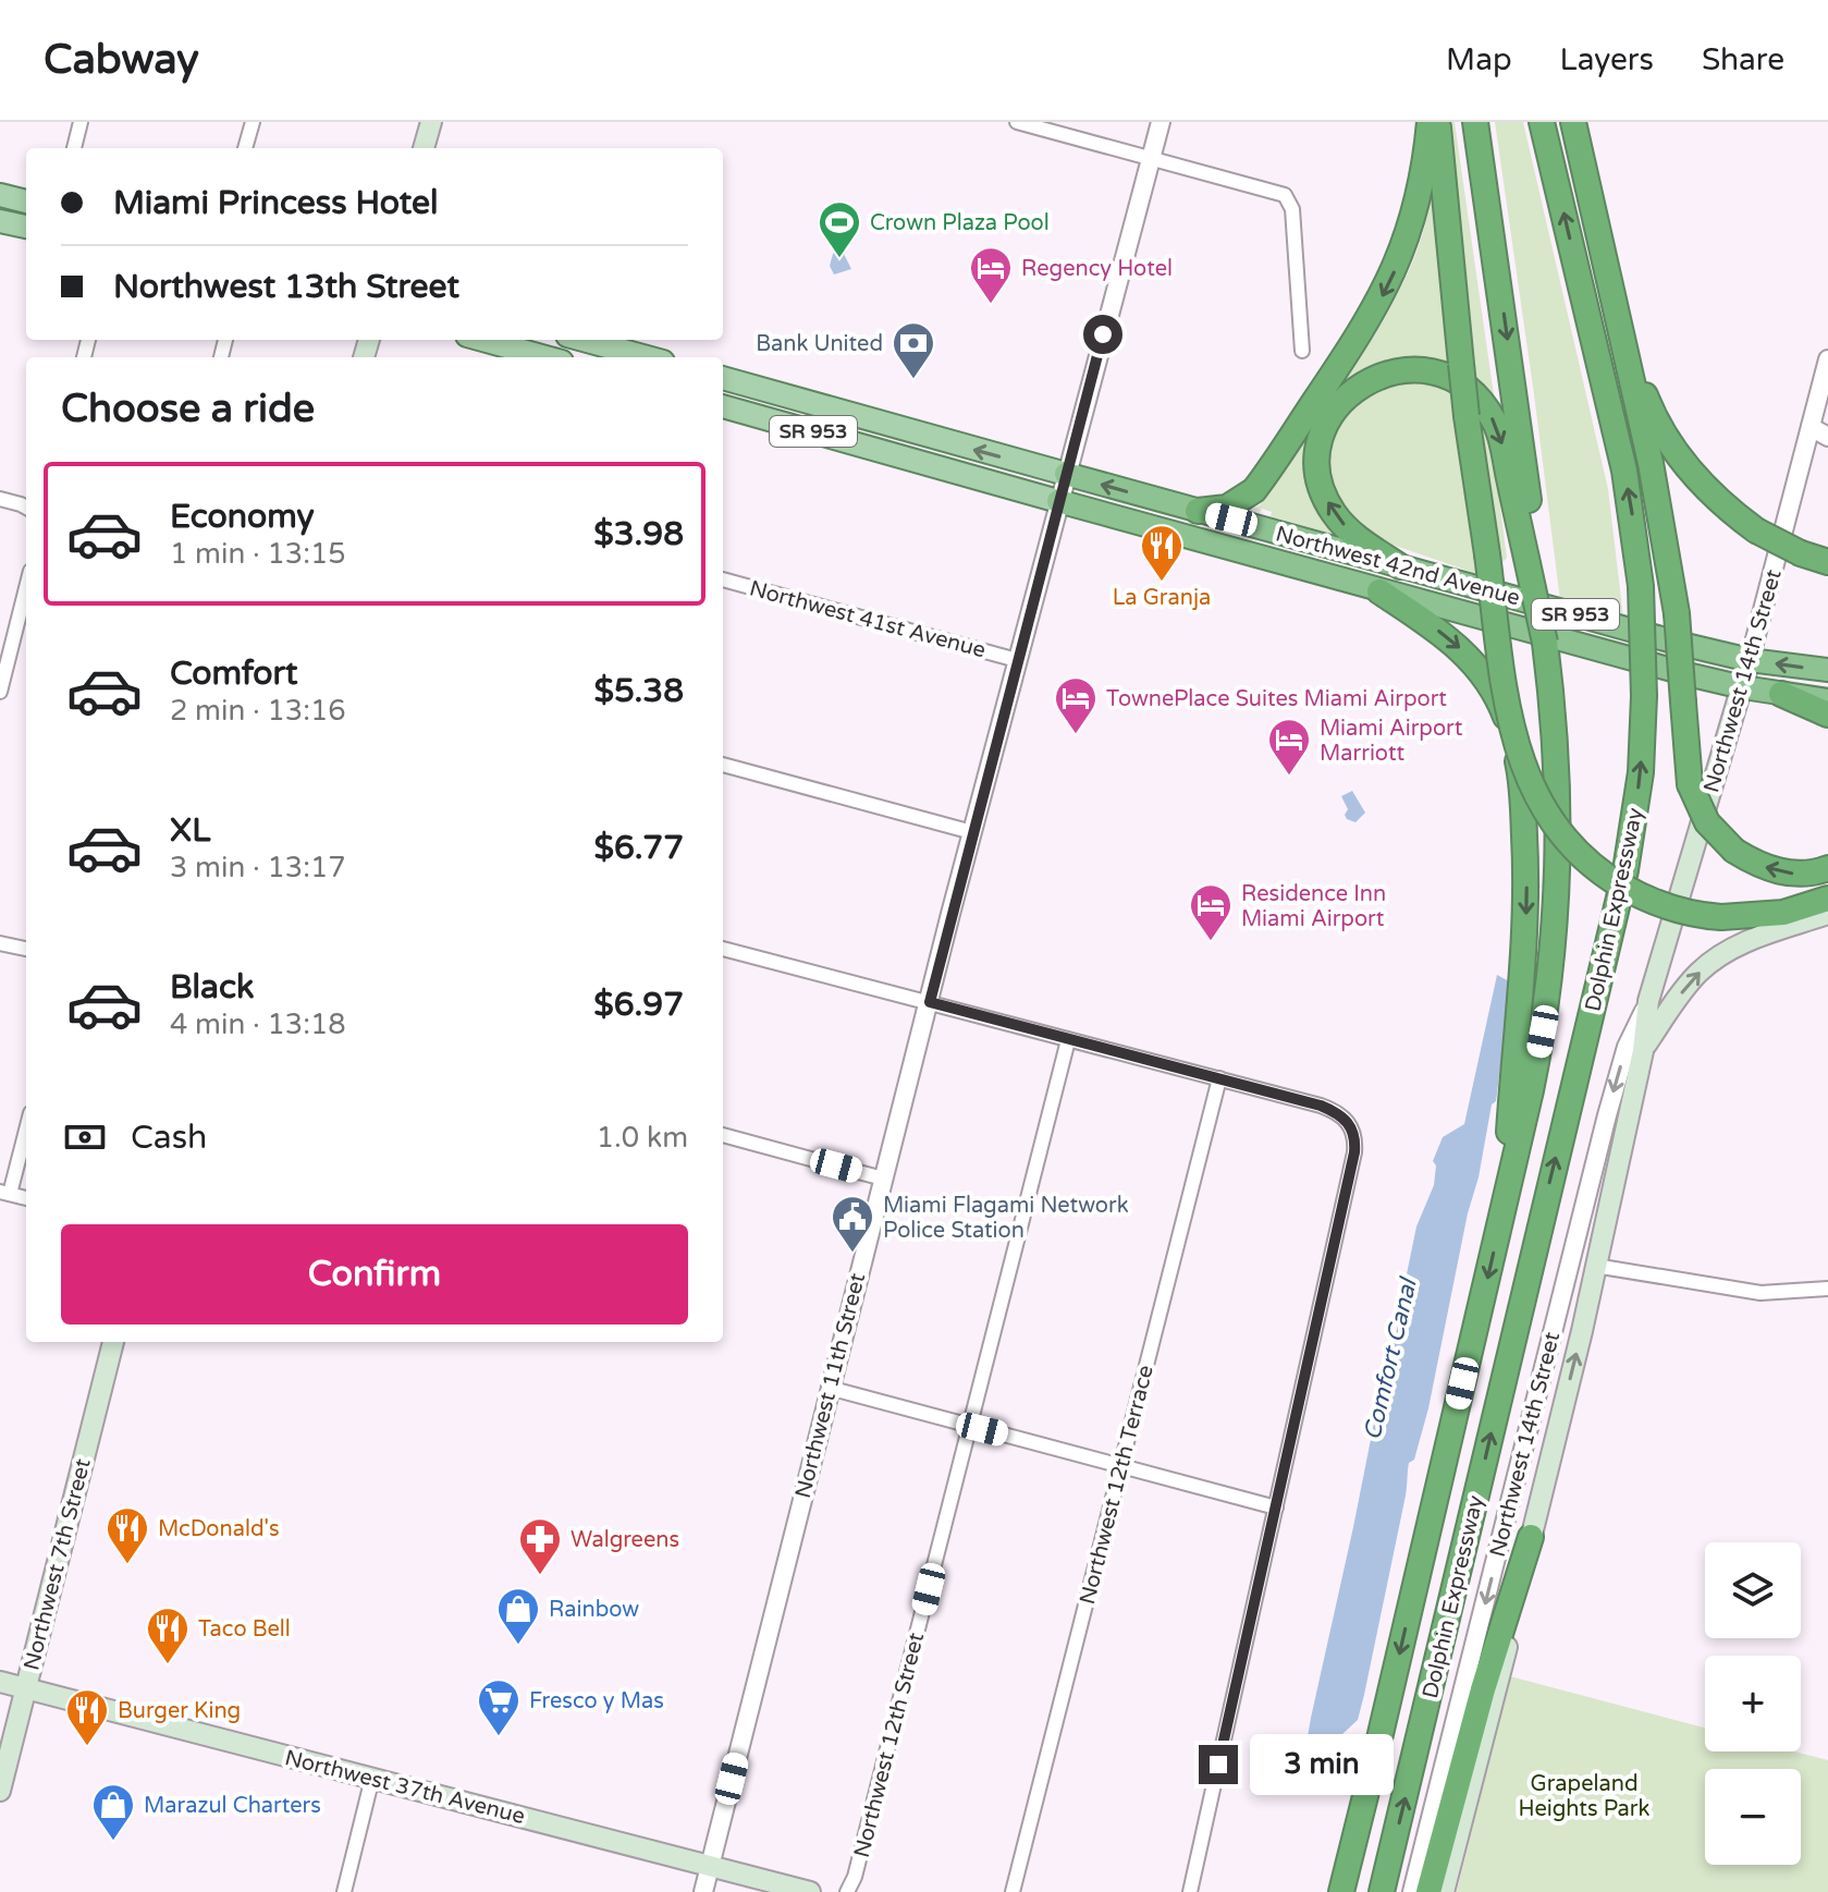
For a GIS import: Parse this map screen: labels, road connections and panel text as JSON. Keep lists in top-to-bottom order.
{
  "streets": {
    "highway": ["SR 953", "Northwest 42nd Avenue", "Dolphin Expressway"],
    "main road": ["Northwest 14th Street", "Northwest 7th Street", "Northwest 37th Avenue"],
    "street": [
      "Northwest 41st Avenue",
      "Northwest 11th Street",
      "Northwest 12th Terrace",
      "Northwest 12th Street"
    ]
  },
  "crossings": [
    ["Northwest 42nd Avenue", "Northwest 14th Street"],
    ["Northwest 42nd Avenue", "Northwest 11th Street"],
    ["Northwest 41st Avenue", "Northwest 11th Street"],
    ["Northwest 11th Street", "Northwest 37th Avenue"],
    ["Northwest 7th Street", "Northwest 37th Avenue"]
  ],
  "water": ["Comfort Canal"],
  "parks": ["Grapeland Heights Park"],
  "places": {
    "sports": ["Crown Plaza Pool"],
    "hotel": [
      "Regency Hotel",
      "TownePlace Suites Miami Airport",
      "Miami Airport Marriott",
      "Residence Inn Miami Airport"
    ],
    "bank": ["Bank United"],
    "restaurant": [
      "La Granja",
      "McDonald's",
      "Taco Bell",
      "Burger King"
    ],
    "public building": ["Miami Flagami Network Police Station"],
    "pharmacy": ["Walgreens"],
    "shop": ["Rainbow", "Marazul Charters"],
    "supermarket": ["Fresco y Mas"]
  },
  "page": {
    "header": "Cabway",
    "nav": ["Map", "Layers", "Share"],
    "banner": ["Miami Princess Hotel", "Northwest 13th Street"],
    "heading": "Choose a ride",
    "list": [
      {
        "name": "Economy",
        "note": "1 min · 13:15",
        "value": "$3.98"
      },
      {
        "name": "Comfort",
        "note": "2 min · 13:16",
        "value": "$5.38"
      },
      {
        "name": "XL",
        "note": "3 min · 13:17",
        "value": "$6.77"
      },
      {
        "name": "Black",
        "note": "4 min · 13:18",
        "value": "$6.97"
      }
    ],
    "pay": ["Cash", "1.0 km"],
    "buttons": "Confirm",
    "map_buttons": ["+", "−"],
    "bubble": "3 min"
  }
}
